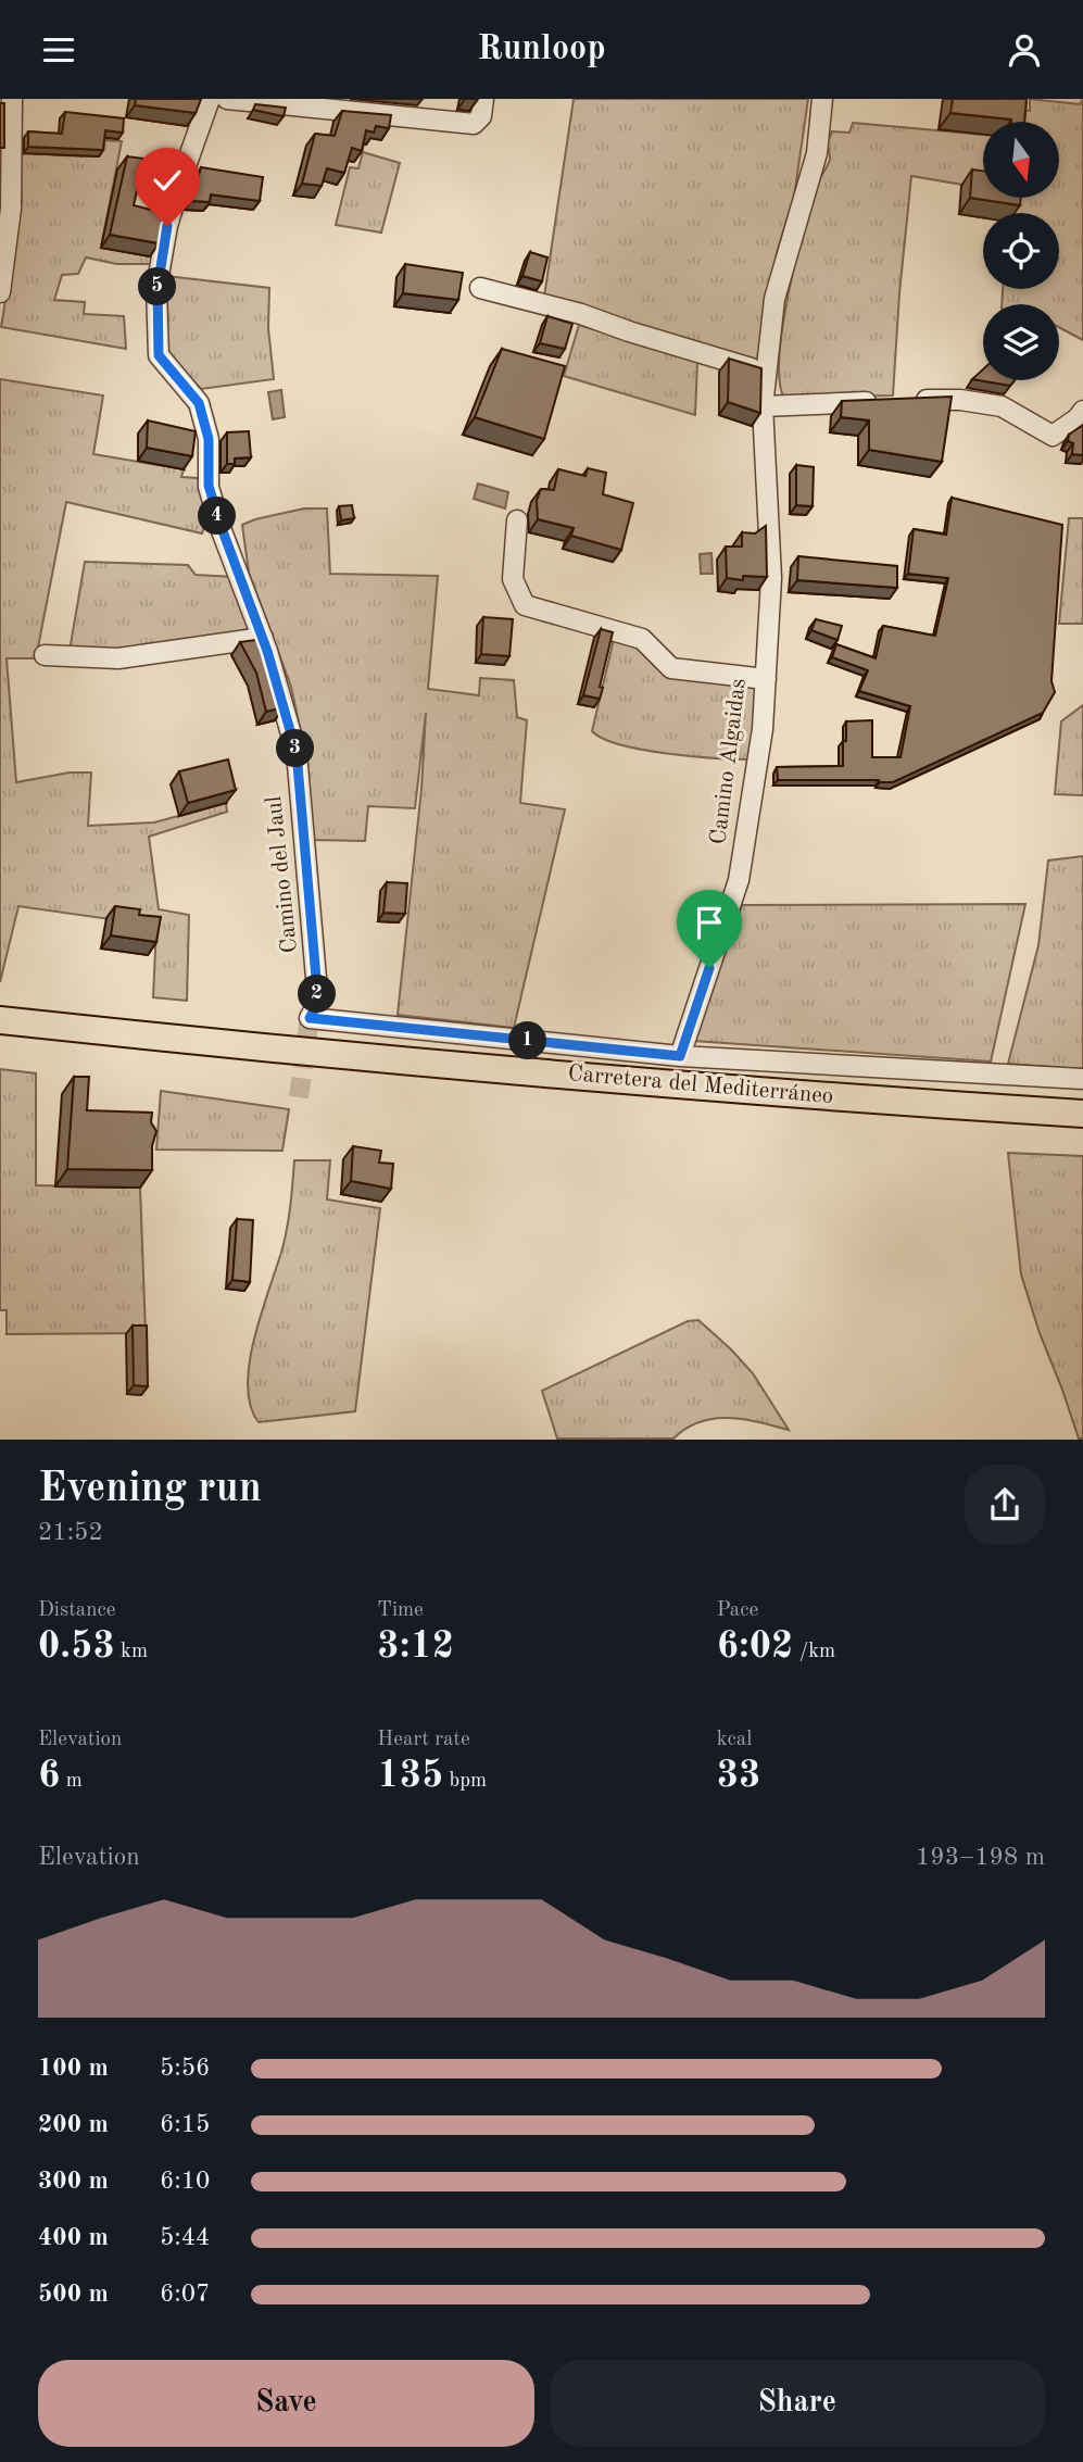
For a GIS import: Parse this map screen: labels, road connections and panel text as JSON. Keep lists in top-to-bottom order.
{
  "streets": {
    "highway": ["Carretera del Mediterráneo"],
    "street": ["Camino Algaidas", "Camino del Jaul"]
  },
  "crossings": [
    ["Camino Algaidas", "Camino del Jaul"]
  ],
  "north": "bottom",
  "page": {
    "header": "Runloop",
    "pins": [
      "5",
      "4",
      "3",
      "2",
      "1"
    ],
    "heading": ["Evening run", "21:52"],
    "stats": [
      ["Distance", "0.53 km"],
      ["Time", "3:12"],
      ["Pace", "6:02 /km"],
      ["Elevation", "6 m"],
      ["Heart rate", "135 bpm"],
      ["kcal", "33"]
    ],
    "chart": ["Elevation", "193–198 m"],
    "list": [
      {
        "name": "100 m",
        "note": "5:56"
      },
      {
        "name": "200 m",
        "note": "6:15"
      },
      {
        "name": "300 m",
        "note": "6:10"
      },
      {
        "name": "400 m",
        "note": "5:44"
      },
      {
        "name": "500 m",
        "note": "6:07"
      }
    ],
    "buttons": ["Save", "Share"]
  }
}
